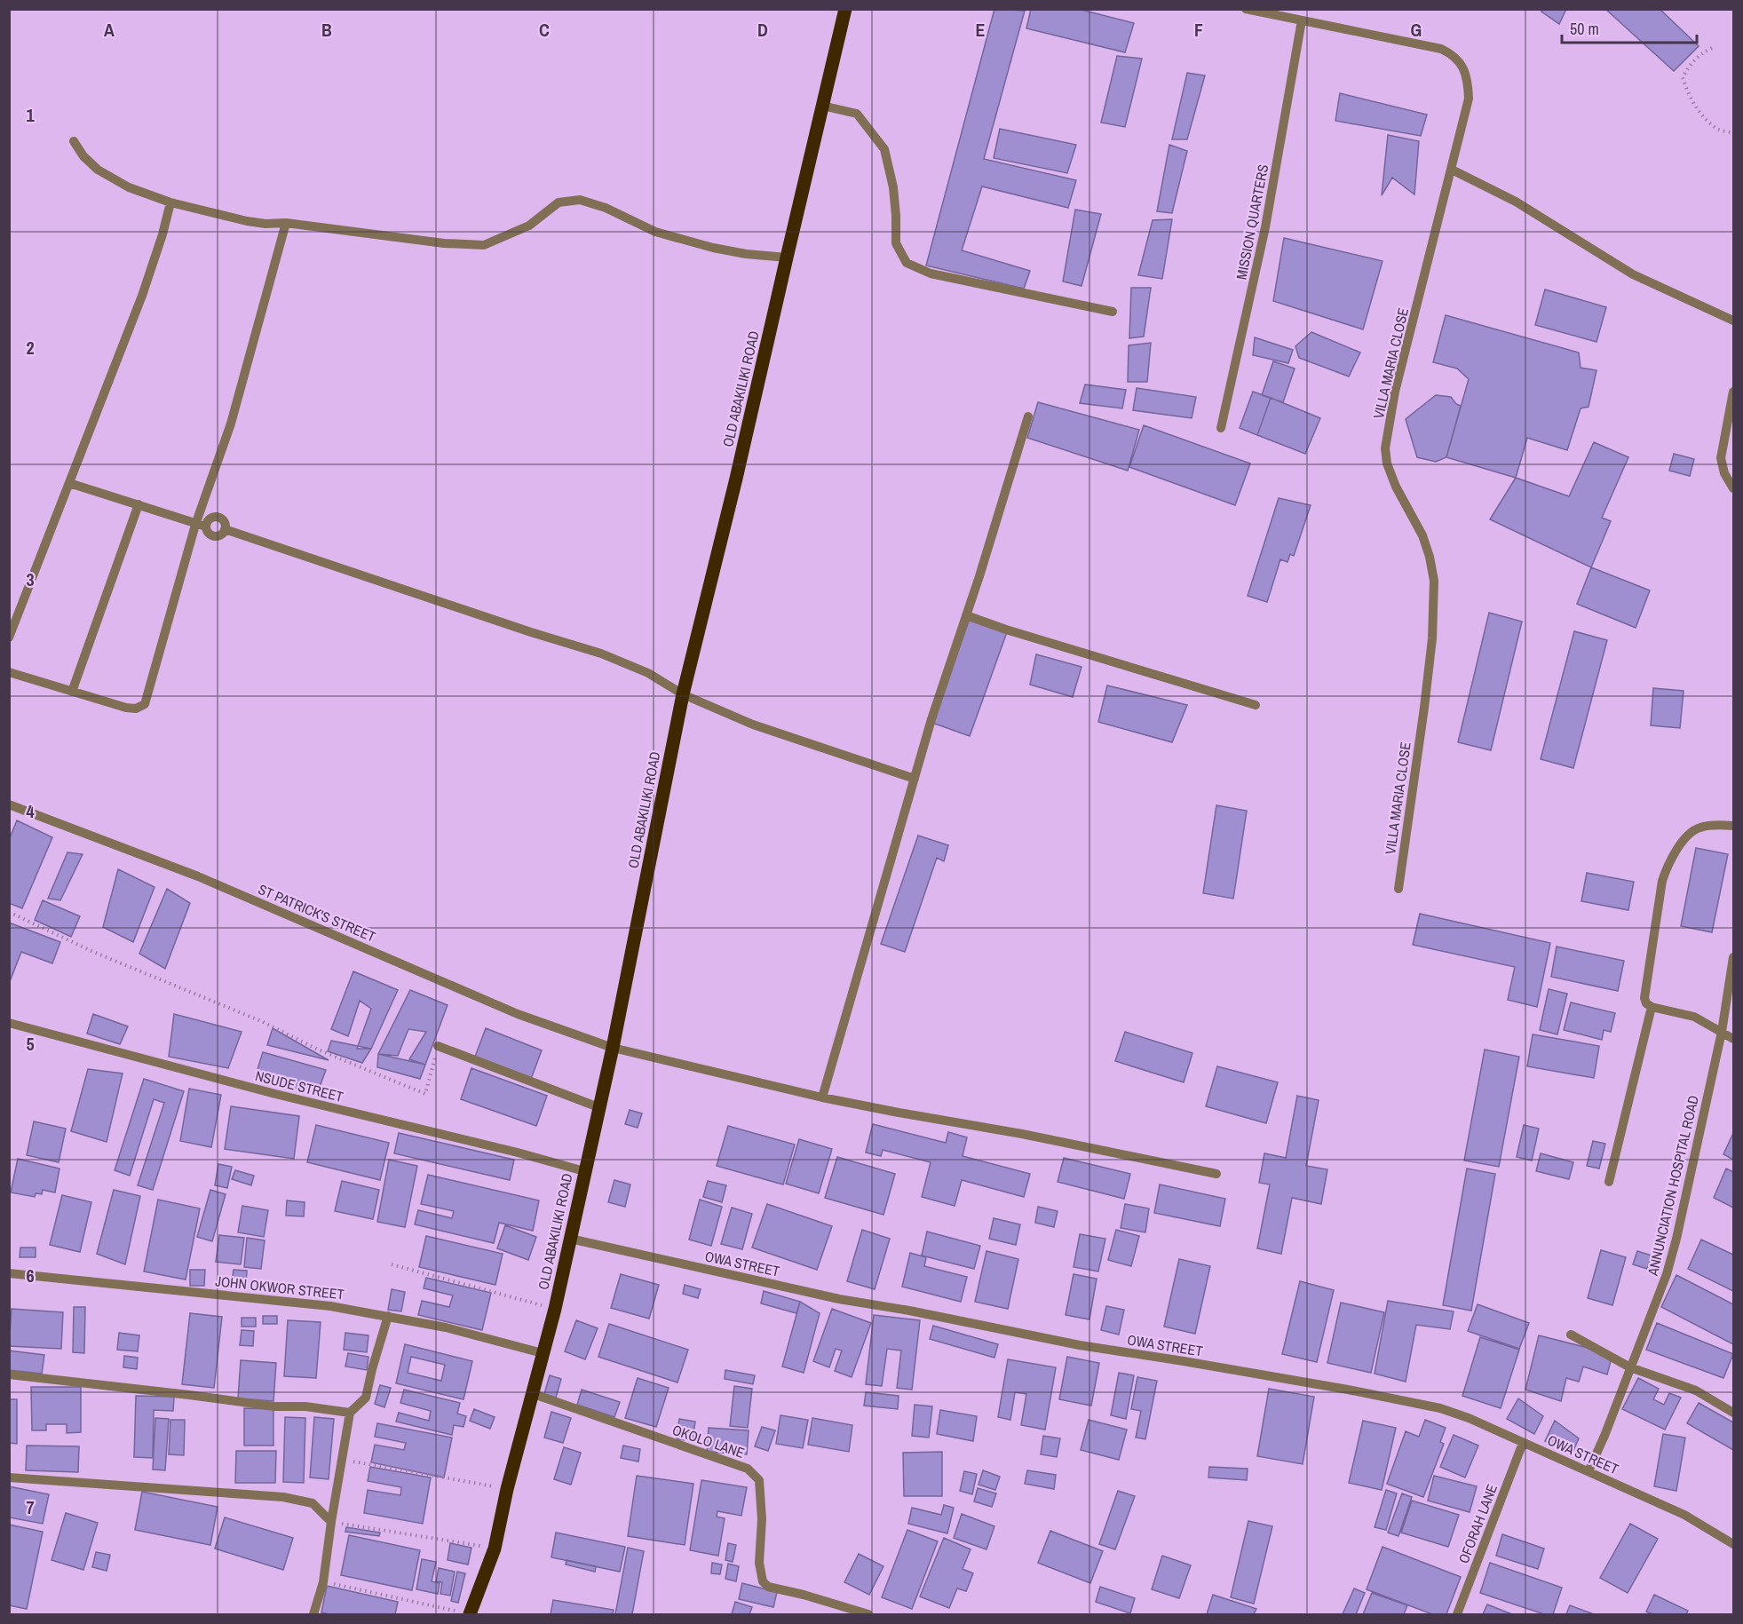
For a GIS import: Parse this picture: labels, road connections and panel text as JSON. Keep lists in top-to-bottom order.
{
  "streets": {
    "main road": ["OLD ABAKILIKI ROAD"],
    "street": [
      "MISSION QUARTERS",
      "VILLA MARIA CLOSE",
      "ST PATRICK'S STREET",
      "NSUDE STREET",
      "ANNUNCIATION HOSPITAL ROAD",
      "OWA STREET",
      "JOHN OKWOR STREET",
      "OKOLO LANE",
      "OFORAH LANE"
    ]
  },
  "crossings": [
    ["MISSION QUARTERS", "VILLA MARIA CLOSE"],
    ["OLD ABAKILIKI ROAD", "ST PATRICK'S STREET"],
    ["OLD ABAKILIKI ROAD", "NSUDE STREET"],
    ["OLD ABAKILIKI ROAD", "OWA STREET"],
    ["OLD ABAKILIKI ROAD", "JOHN OKWOR STREET"],
    ["OLD ABAKILIKI ROAD", "OKOLO LANE"],
    ["ANNUNCIATION HOSPITAL ROAD", "OWA STREET"],
    ["OWA STREET", "OFORAH LANE"]
  ],
  "scale_bar": "50 m",
  "grid": {
    "columns": [
      "A",
      "B",
      "C",
      "D",
      "E",
      "F",
      "G"
    ],
    "rows": [
      "1",
      "2",
      "3",
      "4",
      "5",
      "6",
      "7"
    ]
  }
}
